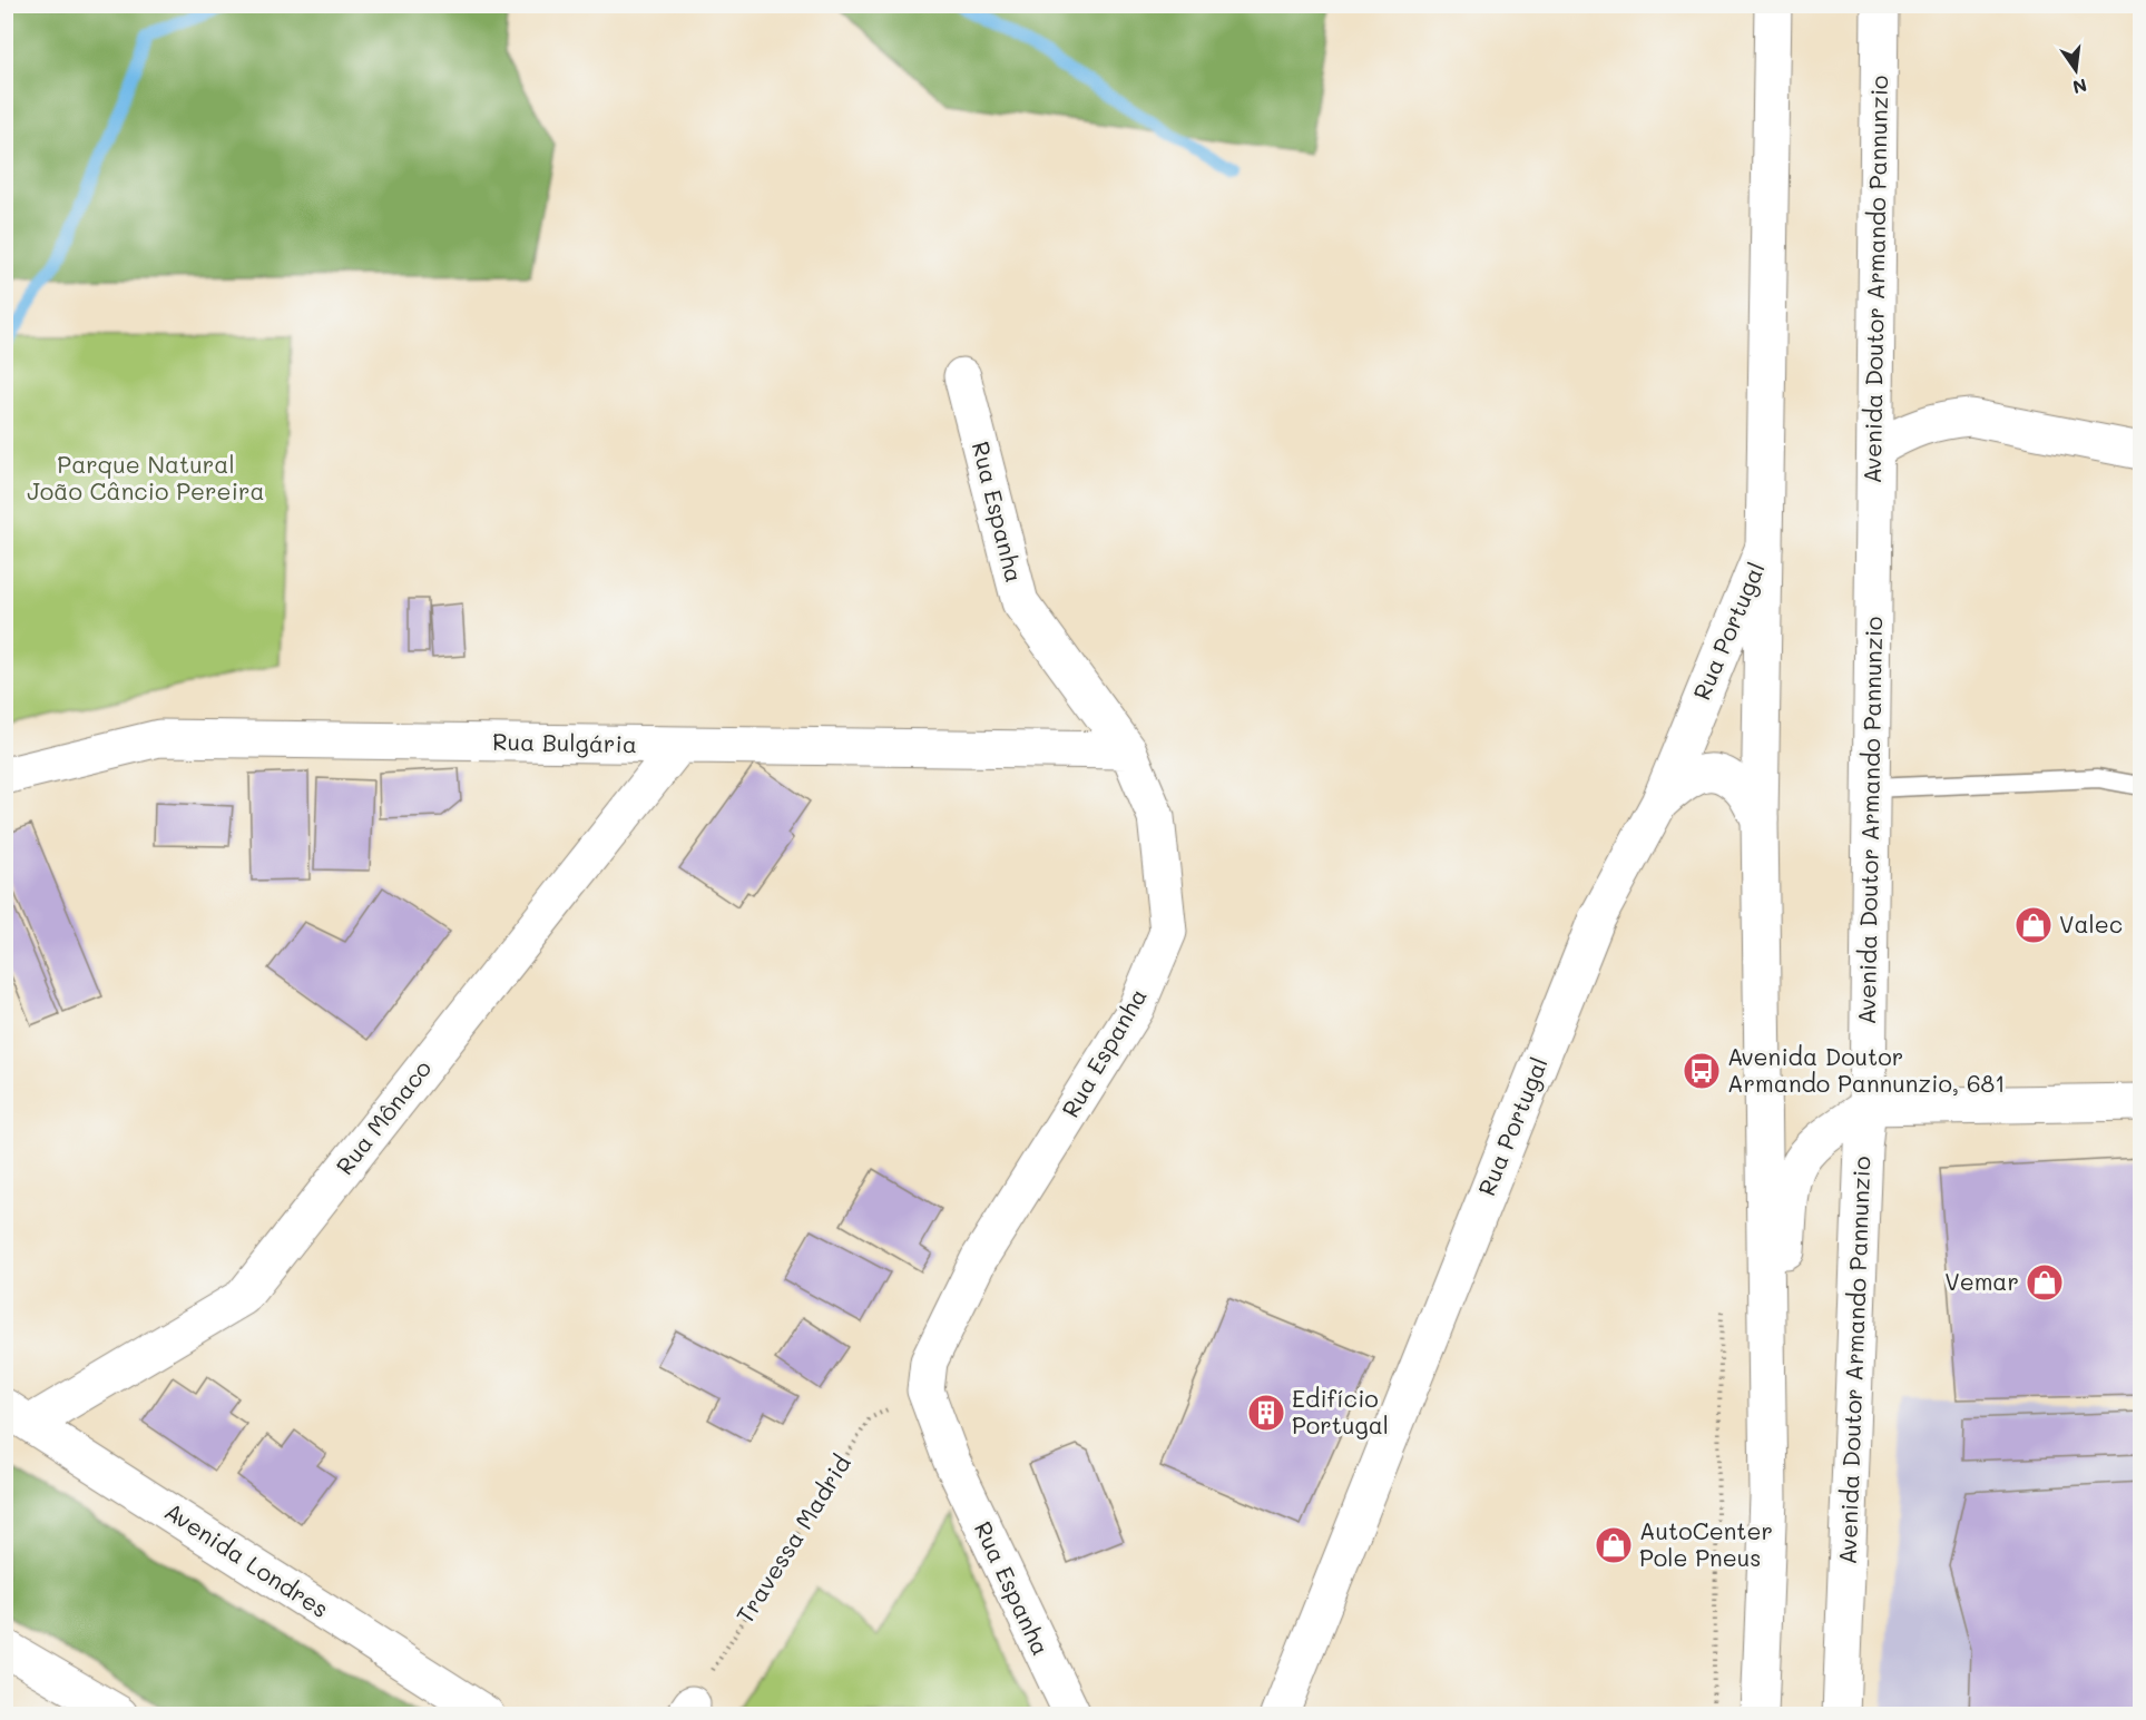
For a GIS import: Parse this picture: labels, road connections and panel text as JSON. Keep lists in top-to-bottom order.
{
  "streets": {
    "street": [
      "Avenida Doutor Armando Pannunzio",
      "Rua Espanha",
      "Rua Portugal",
      "Rua Bulgária",
      "Rua Mônaco",
      "Avenida Londres"
    ],
    "path": ["Travessa Madrid"]
  },
  "crossings": [
    ["Rua Espanha", "Rua Bulgária"],
    ["Rua Espanha", "Travessa Madrid"],
    ["Rua Bulgária", "Rua Mônaco"],
    ["Rua Mônaco", "Avenida Londres"]
  ],
  "parks": ["Parque Natural João Câncio Pereira"],
  "places": {
    "shop": ["Valec", "Vemar", "AutoCenter Pole Pneus"],
    "bus stop": ["Avenida Doutor Armando Pannunzio, 681"],
    "building": ["Edifício Portugal"]
  },
  "north": "bottom"
}
